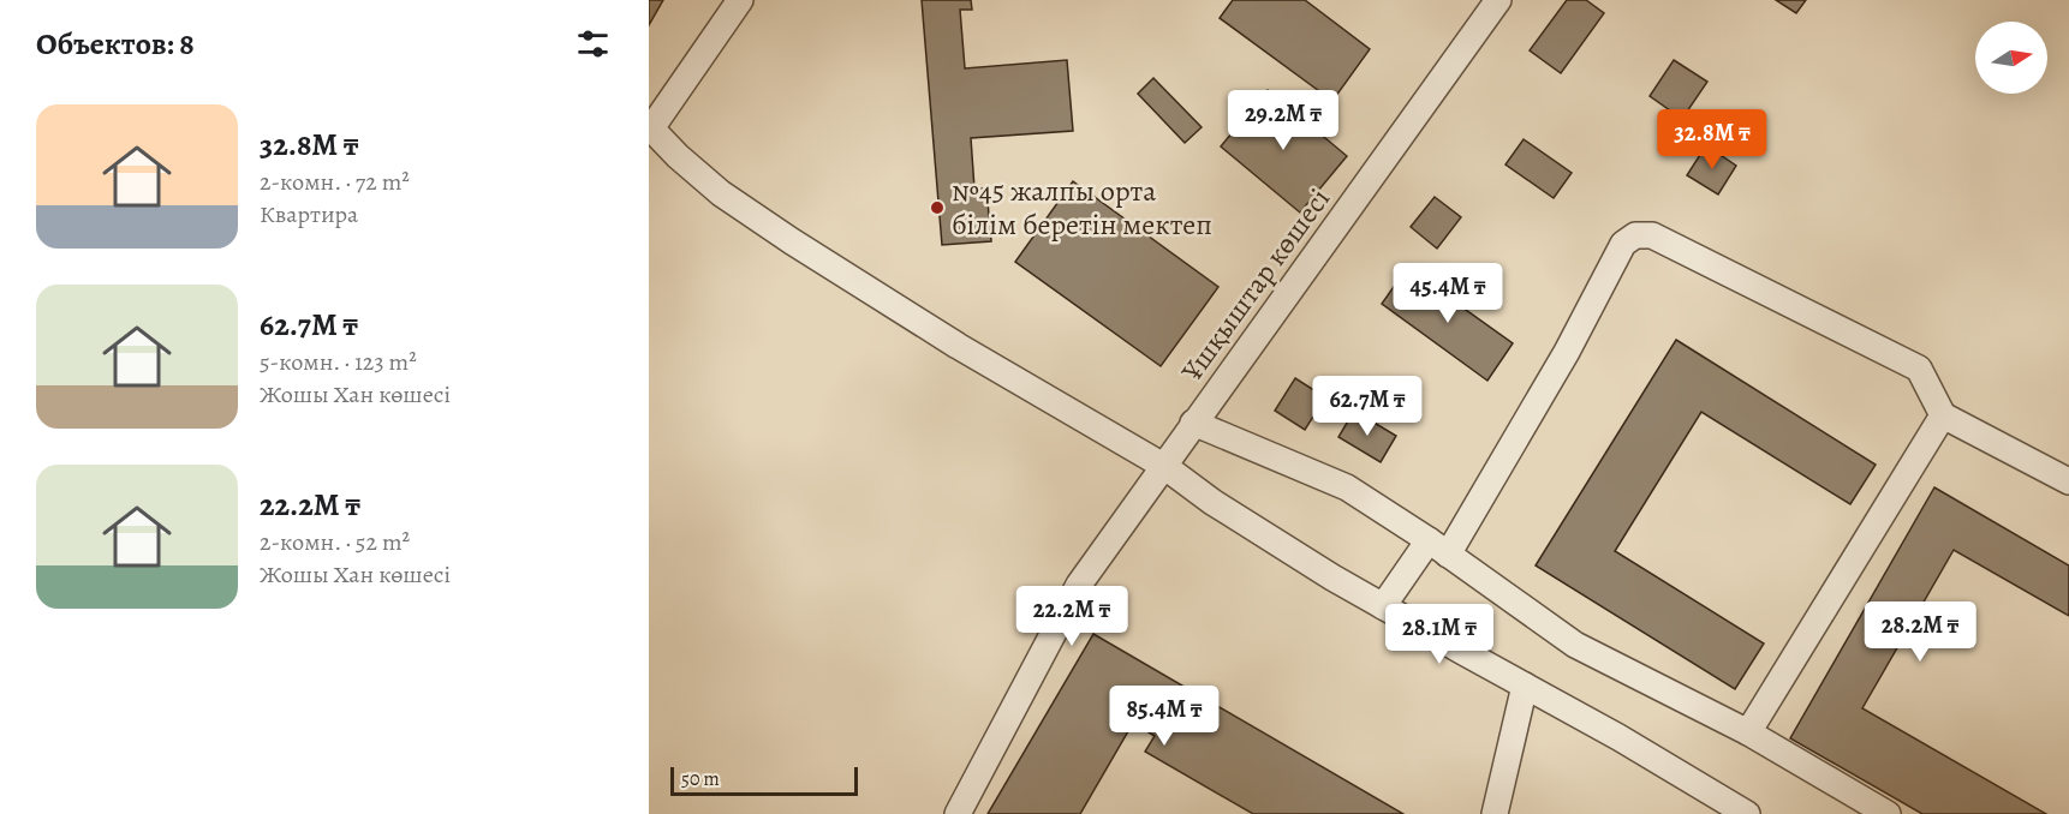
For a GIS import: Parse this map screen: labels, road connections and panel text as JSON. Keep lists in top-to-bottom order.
{
  "streets": {
    "street": ["Ұшқыштар көшесі"]
  },
  "places": ["№45 жалпы орта білім беретін мектеп"],
  "scale_bar": "50 m",
  "north": "right",
  "page": {
    "heading": "Объектов: 8",
    "list": [
      {
        "name": "32.8M ₸",
        "note": "2-комн. · 72 m² · Квартира"
      },
      {
        "name": "62.7M ₸",
        "note": "5-комн. · 123 m² · Жошы Хан көшесі"
      },
      {
        "name": "22.2M ₸",
        "note": "2-комн. · 52 m² · Жошы Хан көшесі"
      }
    ],
    "price": [
      "29.2M ₸",
      "32.8M ₸",
      "45.4M ₸",
      "62.7M ₸",
      "22.2M ₸",
      "28.2M ₸",
      "28.1M ₸",
      "85.4M ₸"
    ],
    "scale": "50 m"
  }
}
